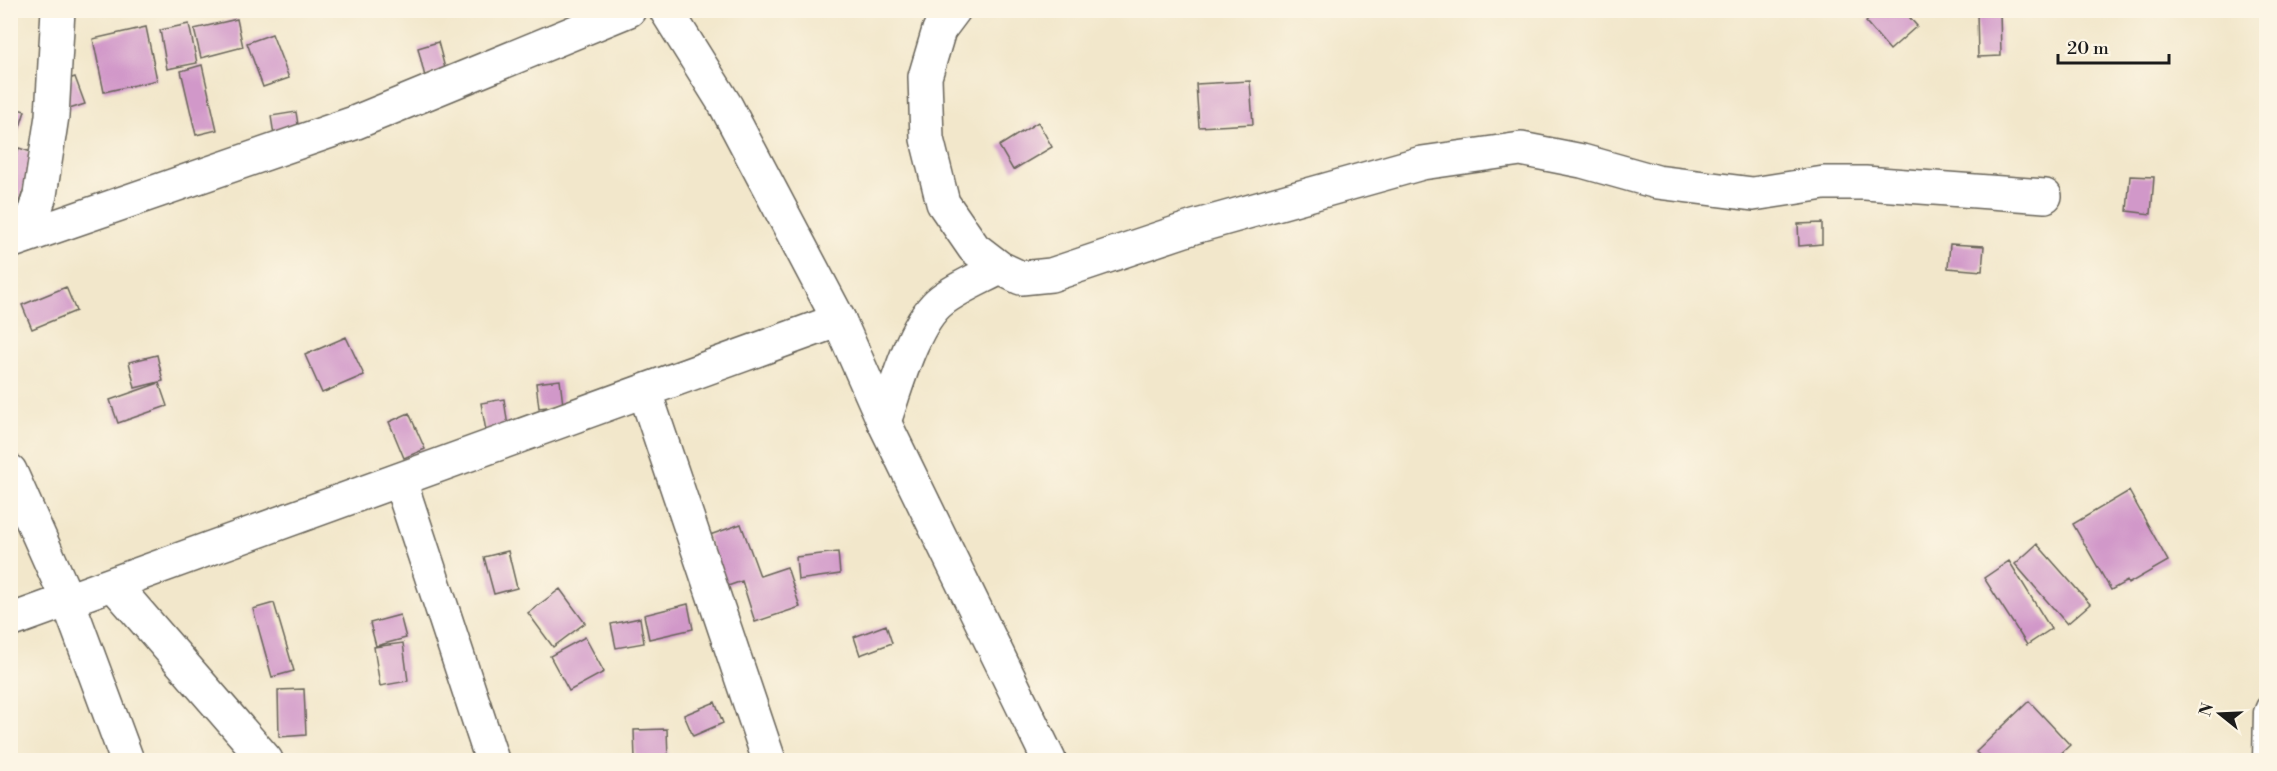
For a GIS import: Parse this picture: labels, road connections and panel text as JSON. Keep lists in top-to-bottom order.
{
  "scale_bar": "20 m",
  "north": "left"
}
